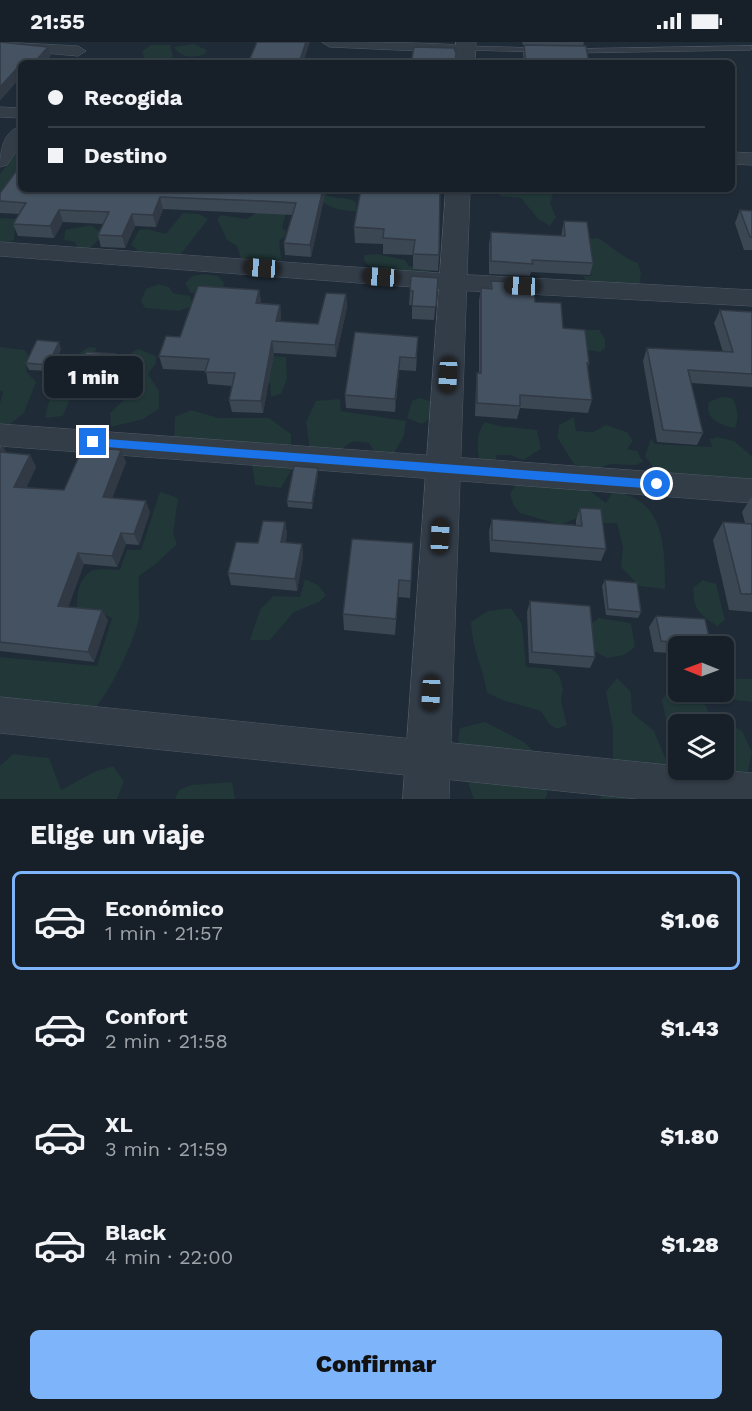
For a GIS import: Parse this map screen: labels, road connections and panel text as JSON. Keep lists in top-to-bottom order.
{
  "north": "left",
  "page": {
    "status": "21:55",
    "banner": ["Recogida", "Destino"],
    "bubble": "1 min",
    "heading": "Elige un viaje",
    "list": [
      {
        "name": "Económico",
        "note": "1 min · 21:57",
        "value": "$1.06"
      },
      {
        "name": "Confort",
        "note": "2 min · 21:58",
        "value": "$1.43"
      },
      {
        "name": "XL",
        "note": "3 min · 21:59",
        "value": "$1.80"
      },
      {
        "name": "Black",
        "note": "4 min · 22:00",
        "value": "$1.28"
      }
    ],
    "buttons": "Confirmar"
  }
}
